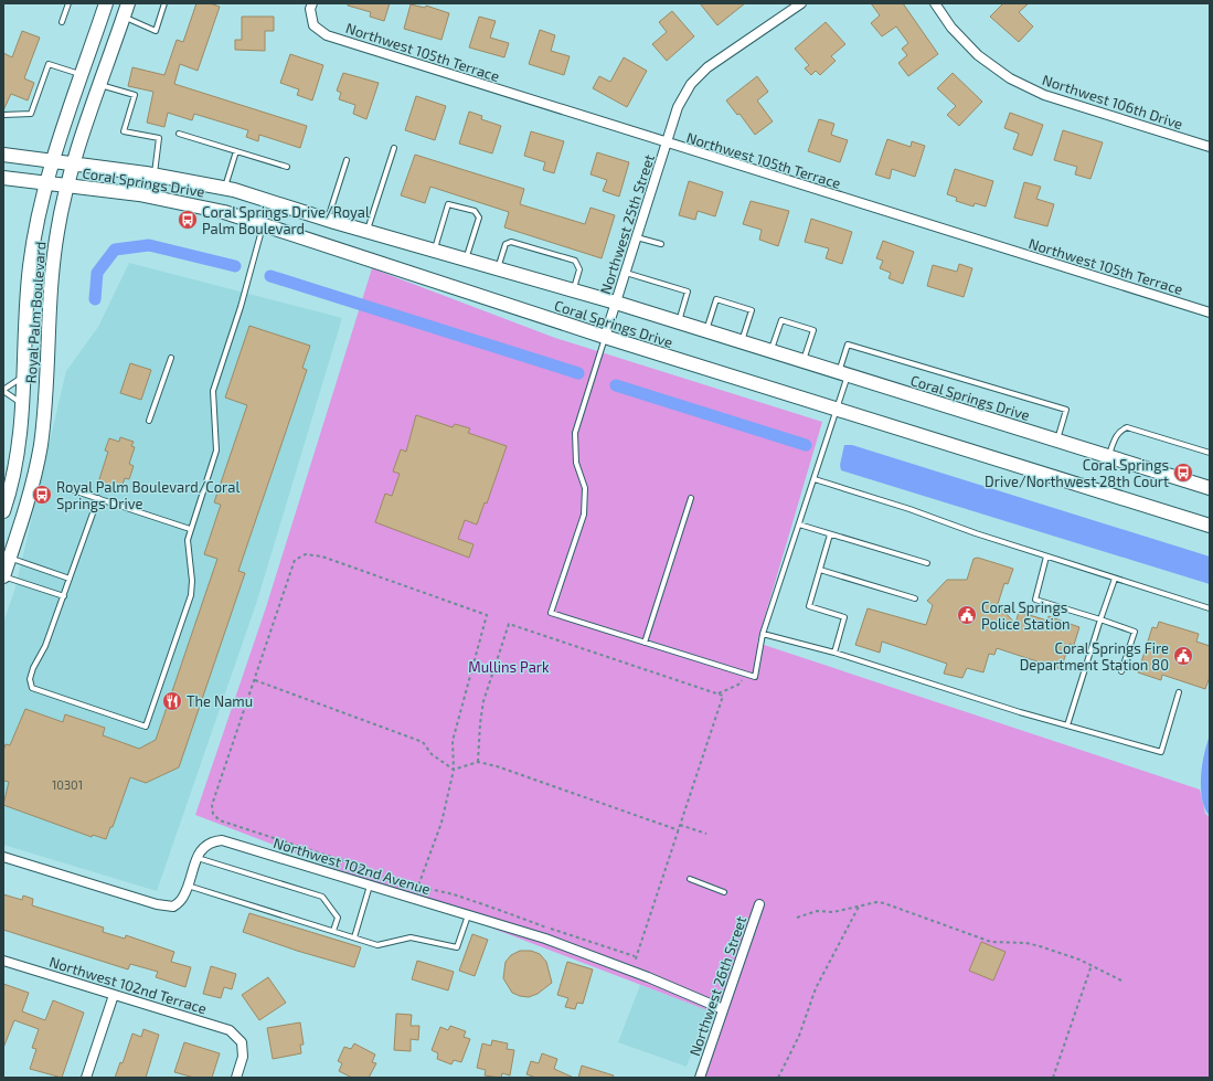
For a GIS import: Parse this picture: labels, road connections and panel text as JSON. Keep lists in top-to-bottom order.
{
  "streets": {
    "main road": ["Coral Springs Drive", "Royal Palm Boulevard"],
    "street": [
      "Northwest 105th Terrace",
      "Northwest 106th Drive",
      "Northwest 25th Street",
      "Northwest 102nd Avenue",
      "Northwest 102nd Terrace",
      "Northwest 26th Street"
    ]
  },
  "crossings": [
    ["Northwest 105th Terrace", "Northwest 25th Street"],
    ["Coral Springs Drive", "Northwest 25th Street"],
    ["Coral Springs Drive", "Royal Palm Boulevard"],
    ["Northwest 102nd Avenue", "Northwest 26th Street"]
  ],
  "parks": ["Mullins Park"],
  "places": {
    "bus stop": ["Coral Springs Drive/Royal Palm Boulevard", "Coral Springs Drive/Northwest 28th Court", "Royal Palm Boulevard/Coral Springs Drive"],
    "public building": ["Coral Springs Police Station", "Coral Springs Fire Department Station 80"],
    "restaurant": ["The Namu"]
  },
  "house_numbers": ["10301"]
}
